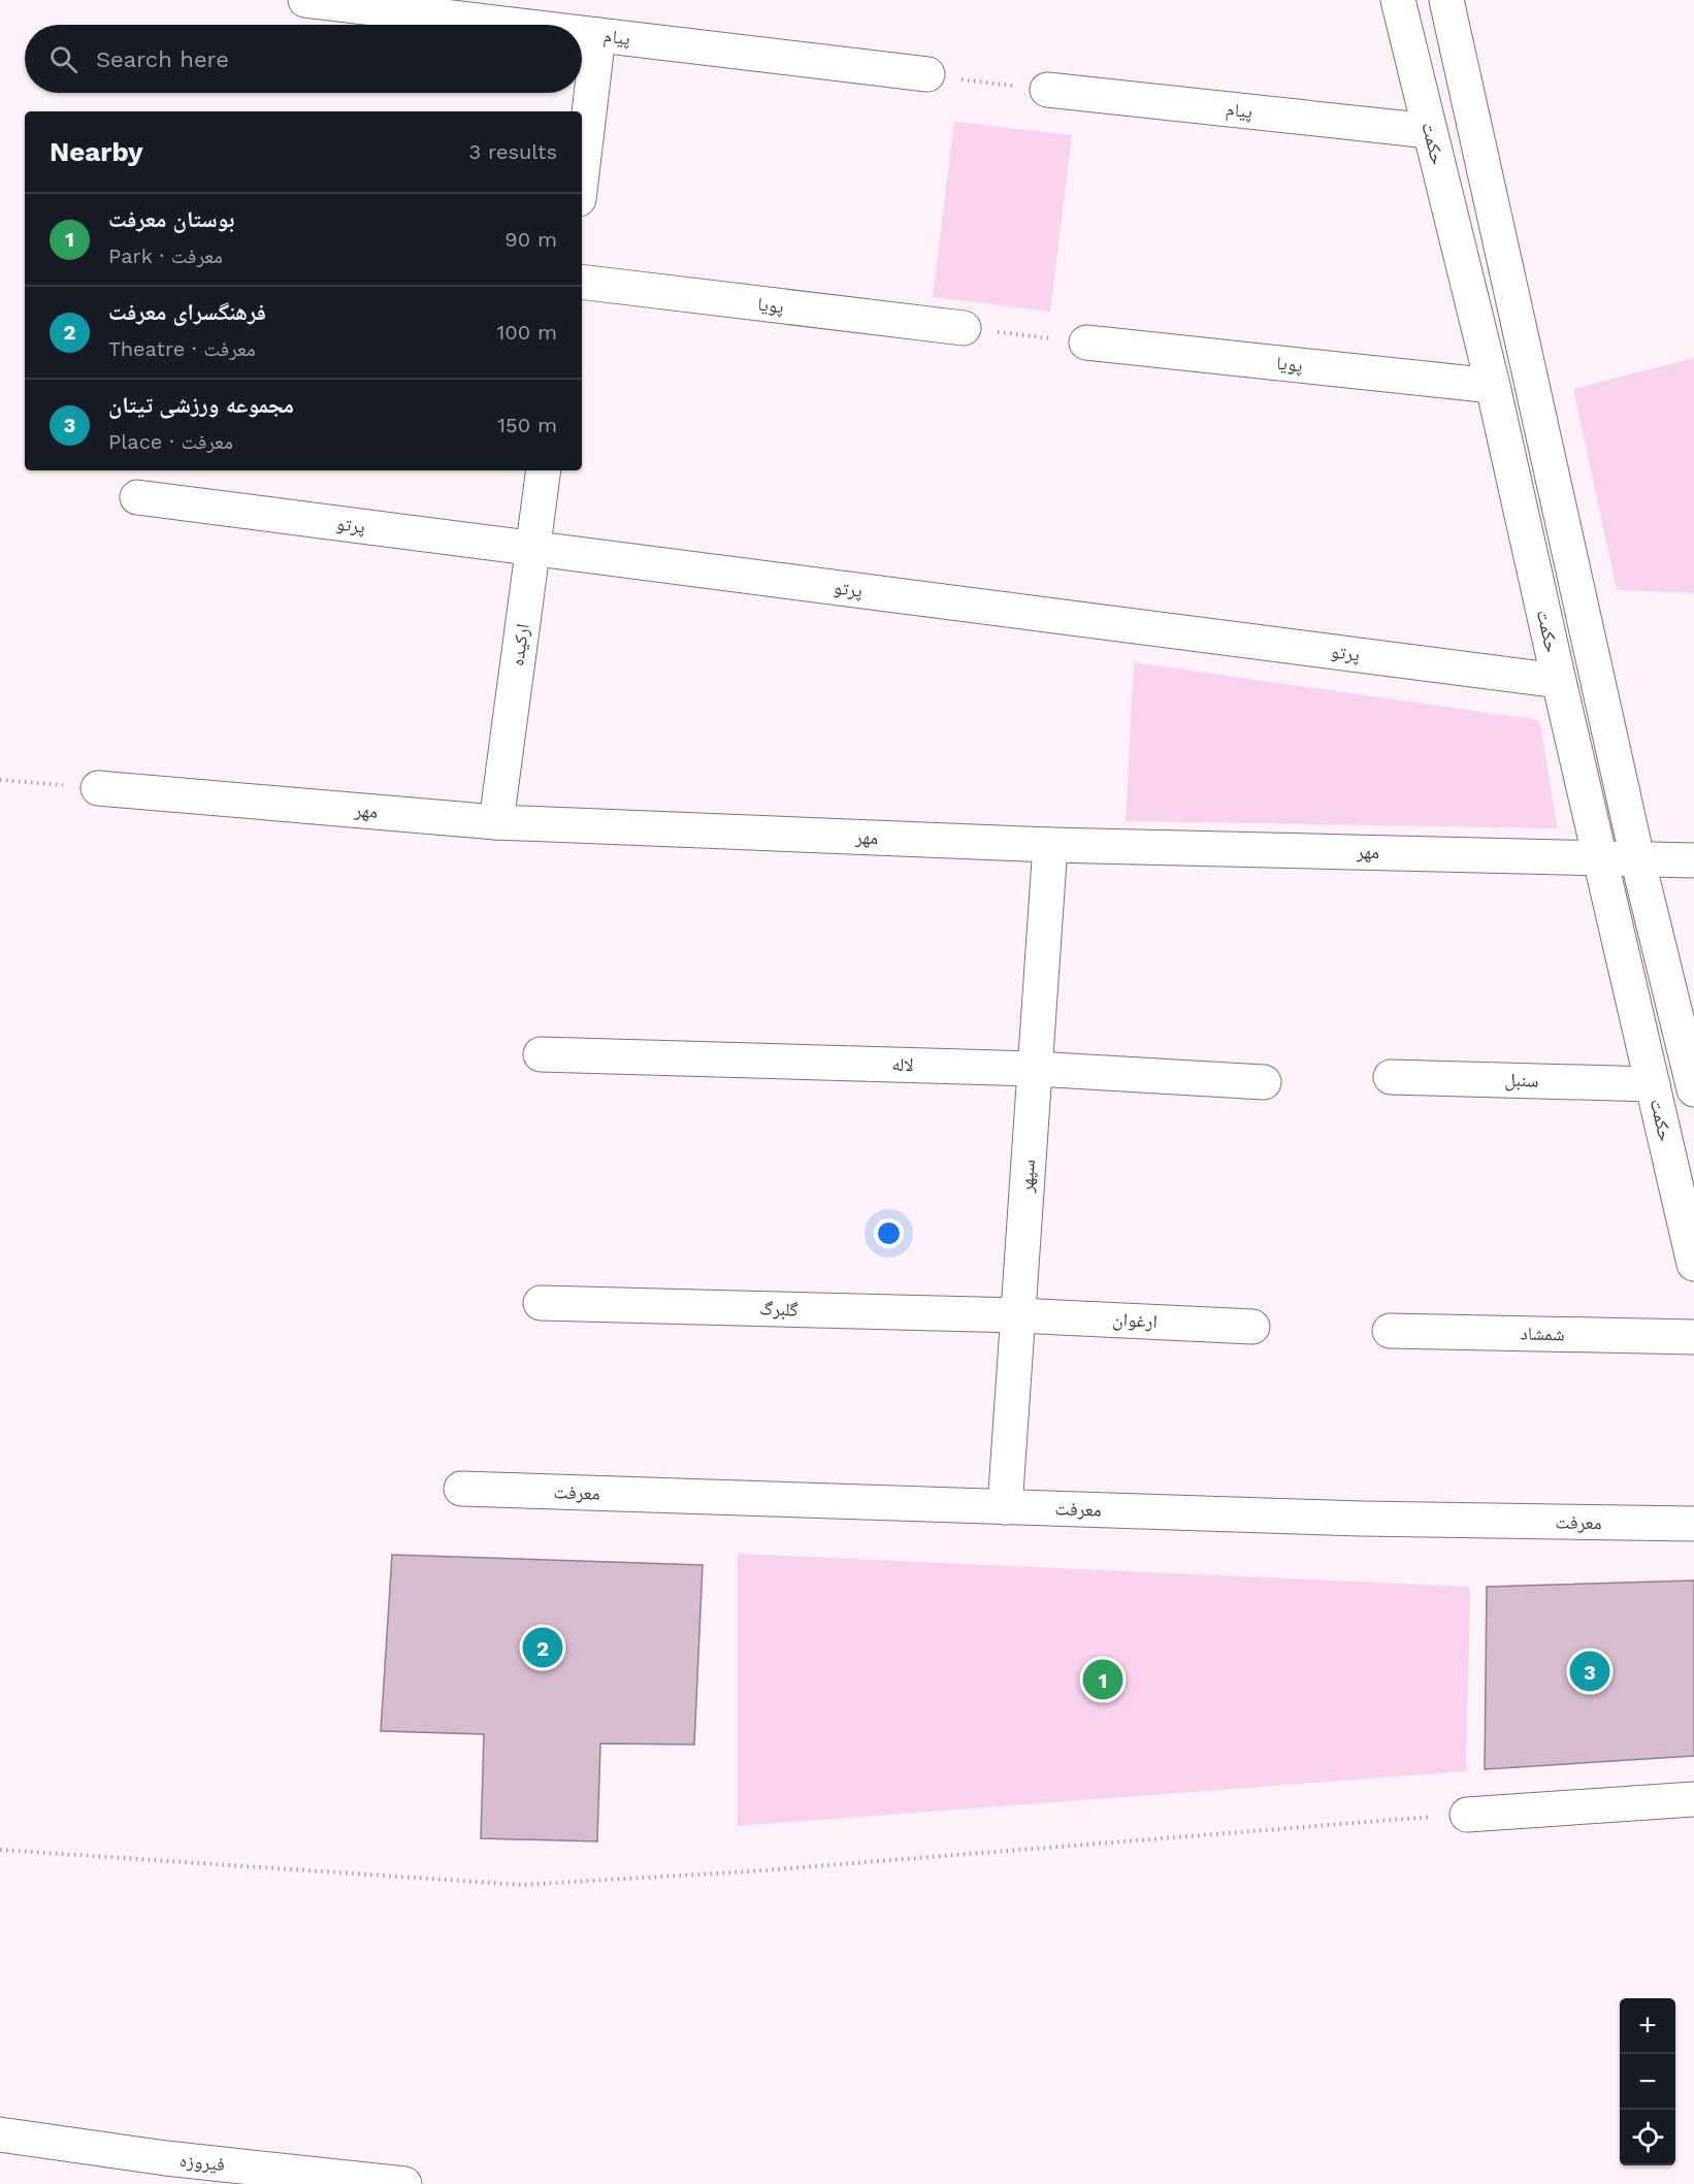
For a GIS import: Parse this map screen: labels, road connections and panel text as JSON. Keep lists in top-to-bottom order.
{
  "streets": {
    "street": [
      "پیام",
      "حکمت",
      "پویا",
      "پرتو",
      "ارکیده",
      "مهر",
      "لاله",
      "سنبل",
      "سپهر",
      "گلبرگ",
      "ارغوان",
      "شمشاد",
      "معرفت",
      "فیروزه"
    ]
  },
  "crossings": [
    ["پیام", "حکمت"],
    ["حکمت", "پویا"],
    ["حکمت", "پرتو"],
    ["حکمت", "مهر"],
    ["حکمت", "سنبل"],
    ["پرتو", "ارکیده"],
    ["ارکیده", "مهر"],
    ["مهر", "سپهر"],
    ["لاله", "سپهر"],
    ["سپهر", "گلبرگ"],
    ["سپهر", "ارغوان"],
    ["سپهر", "معرفت"],
    ["گلبرگ", "ارغوان"]
  ],
  "page": {
    "search": "Search here",
    "heading": ["Nearby", "3 results"],
    "list": [
      {
        "mark": "1",
        "name": "بوستان معرفت",
        "note": "Park · معرفت",
        "value": "90 m"
      },
      {
        "mark": "2",
        "name": "فرهنگسرای معرفت",
        "note": "Theatre · معرفت",
        "value": "100 m"
      },
      {
        "mark": "3",
        "name": "مجموعه ورزشی تیتان",
        "note": "Place · معرفت",
        "value": "150 m"
      }
    ],
    "pins": ["2", "3", "1"],
    "map_buttons": ["+", "−"]
  }
}
